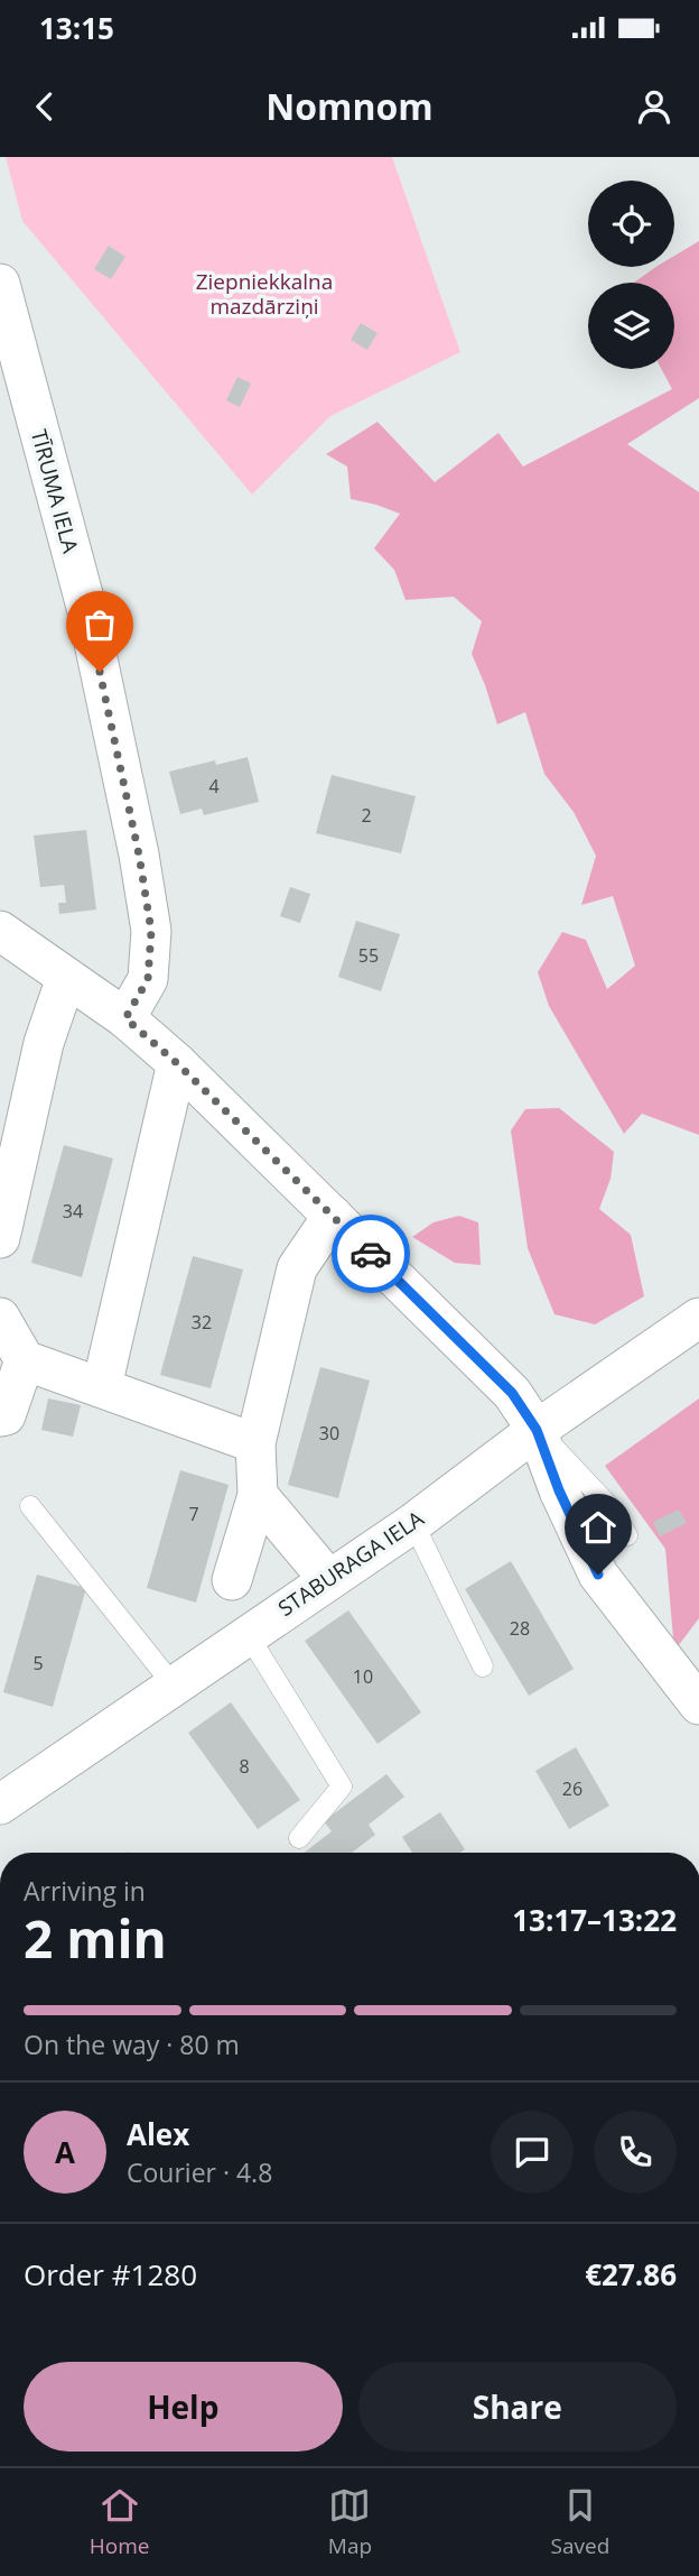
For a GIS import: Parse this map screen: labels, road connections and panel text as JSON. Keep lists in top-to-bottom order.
{
  "streets": {
    "street": ["TĪRUMA IELA", "STABURAGA IELA"]
  },
  "parks": ["Ziepniekkalna mazdārziņi"],
  "house_numbers": [
    "4",
    "2",
    "55",
    "34",
    "32",
    "30",
    "7",
    "28",
    "5",
    "10",
    "8",
    "26"
  ],
  "page": {
    "status": "13:15",
    "header": "Nomnom",
    "heading": ["2 min", "Arriving in", "13:17–13:22"],
    "panel": [
      "Alex",
      "Courier · 4.8",
      "Order #1280",
      "€27.86"
    ],
    "bar": "On the way · 80 m",
    "round": "A",
    "buttons": ["Help", "Share"],
    "tabs": ["Home", "Map", "Saved"]
  }
}
